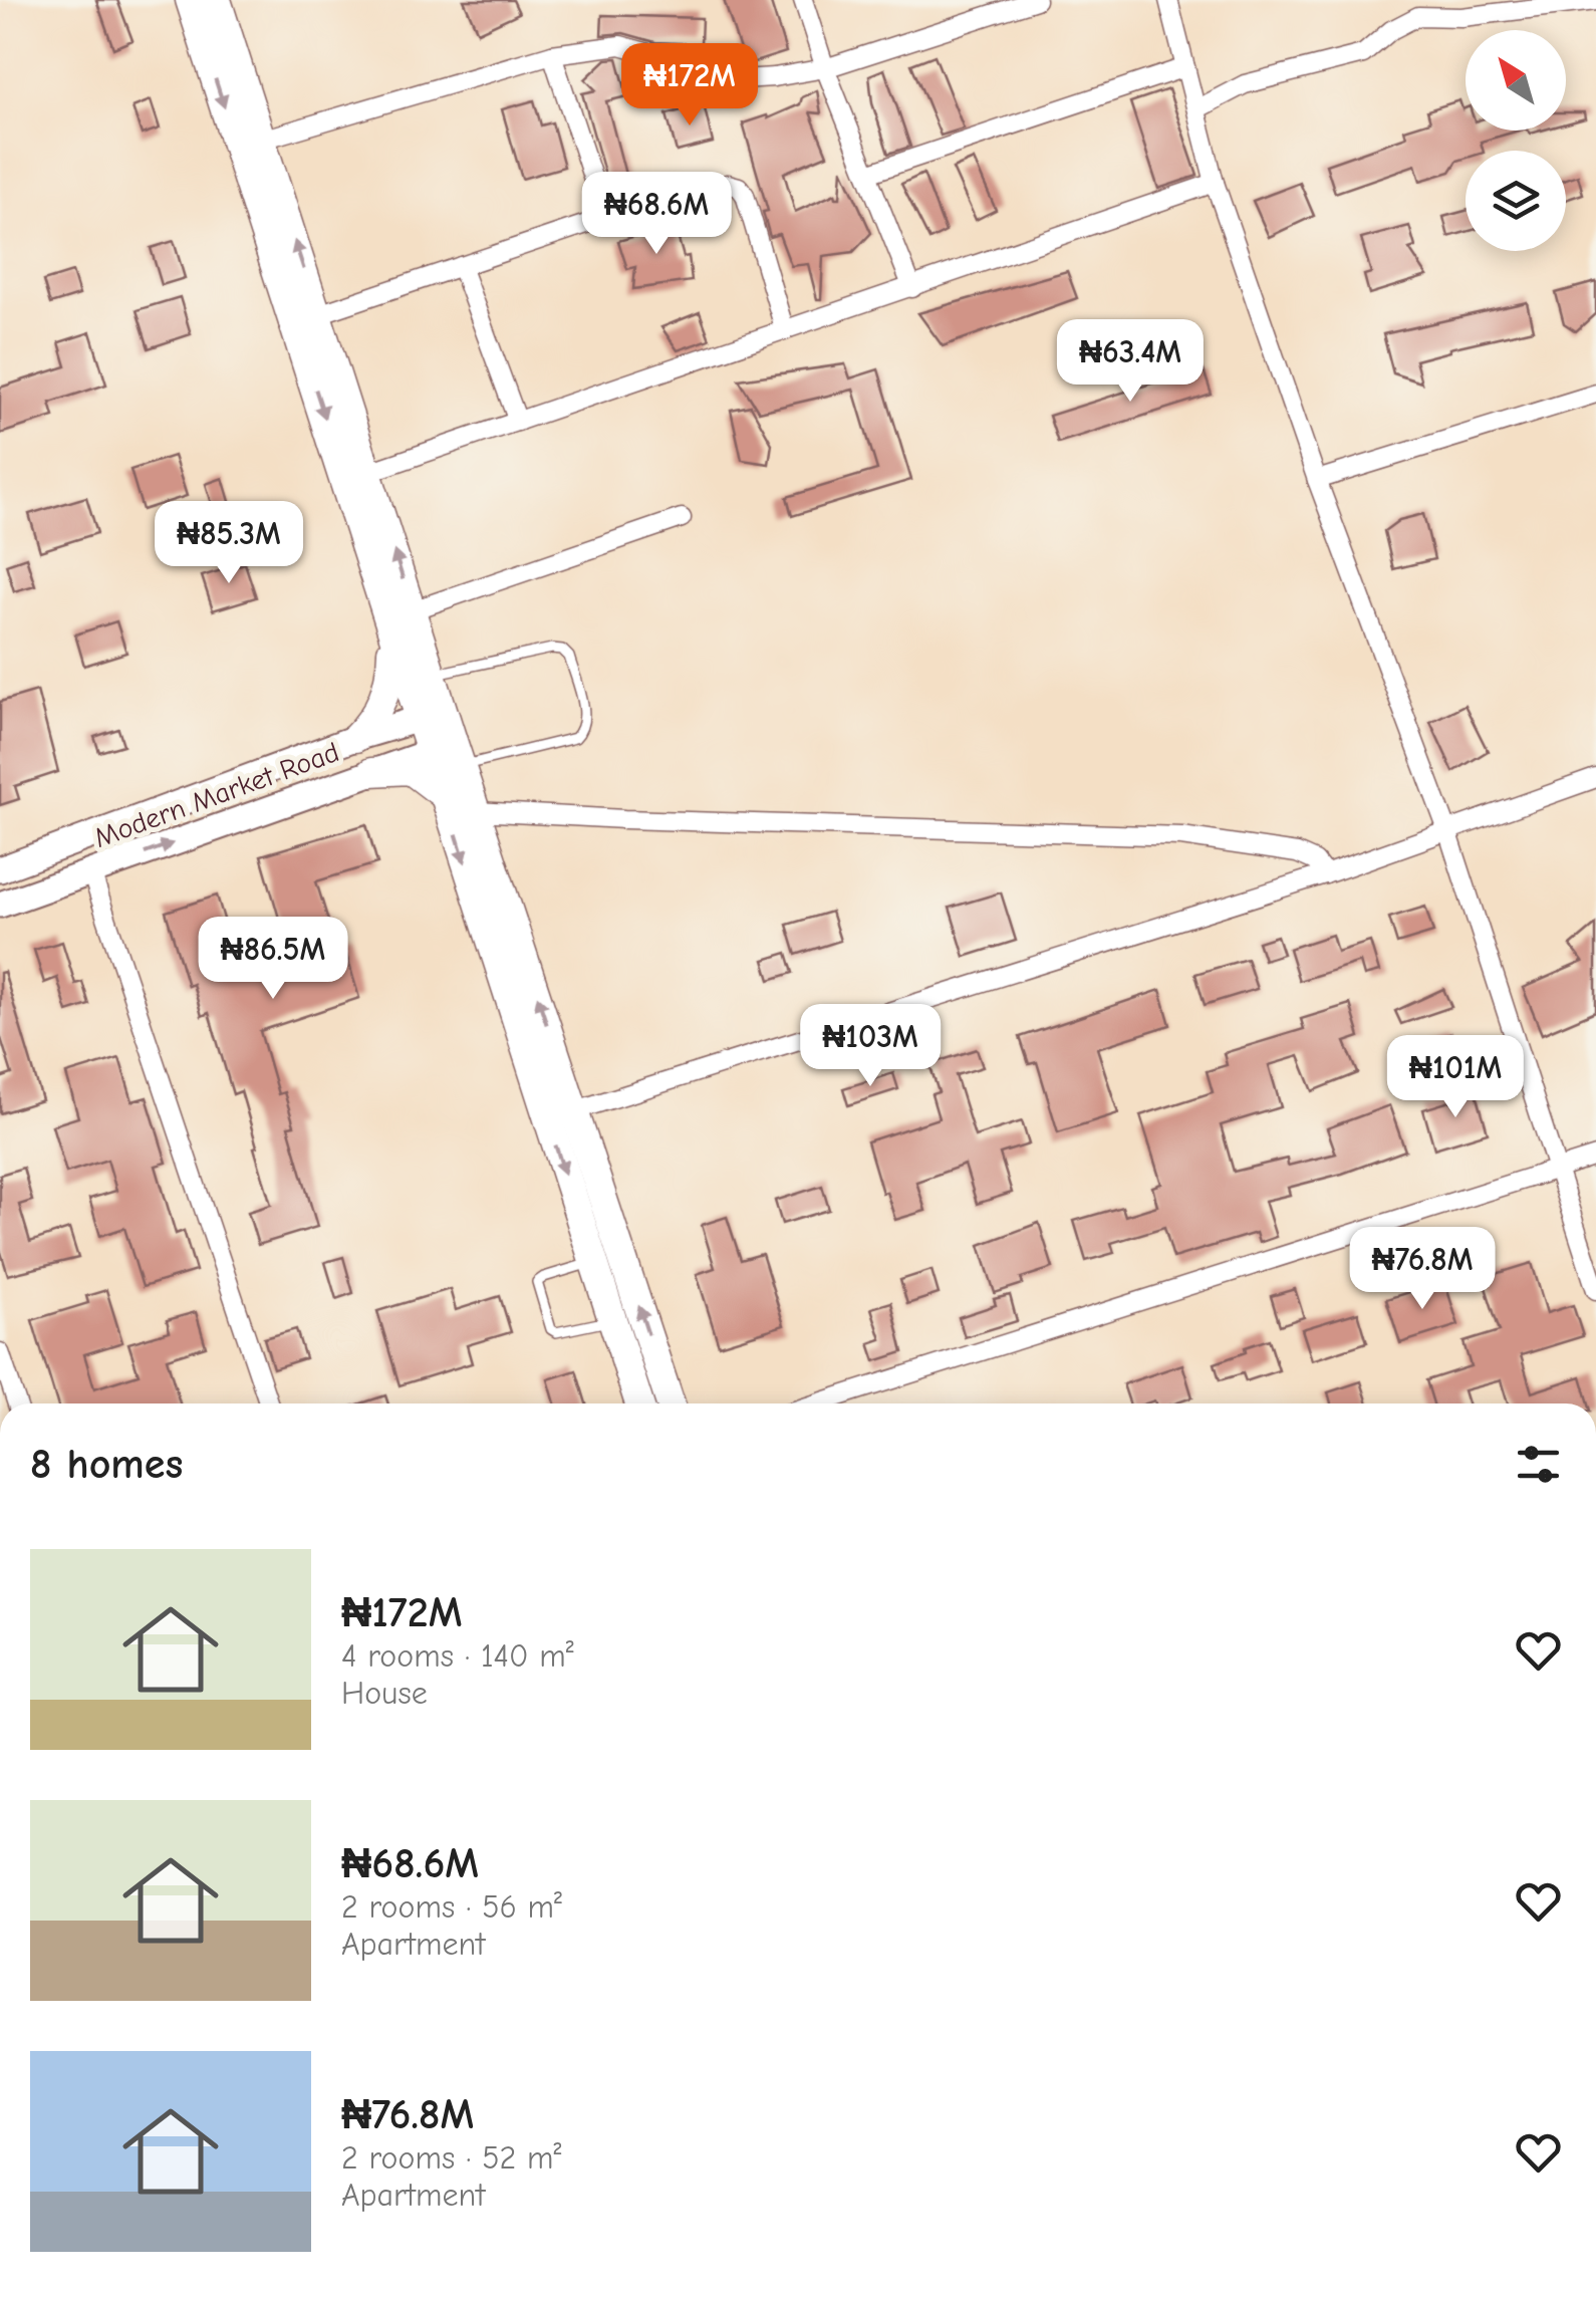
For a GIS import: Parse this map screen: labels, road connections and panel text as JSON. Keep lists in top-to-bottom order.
{
  "streets": {
    "street": ["Modern Market Road"]
  },
  "north": "top left",
  "page": {
    "price": [
      "₦172M",
      "₦68.6M",
      "₦63.4M",
      "₦85.3M",
      "₦86.5M",
      "₦103M",
      "₦101M",
      "₦76.8M"
    ],
    "heading": "8 homes",
    "list": [
      {
        "name": "₦172M",
        "note": "4 rooms · 140 m² · House"
      },
      {
        "name": "₦68.6M",
        "note": "2 rooms · 56 m² · Apartment"
      },
      {
        "name": "₦76.8M",
        "note": "2 rooms · 52 m² · Apartment"
      }
    ]
  }
}
